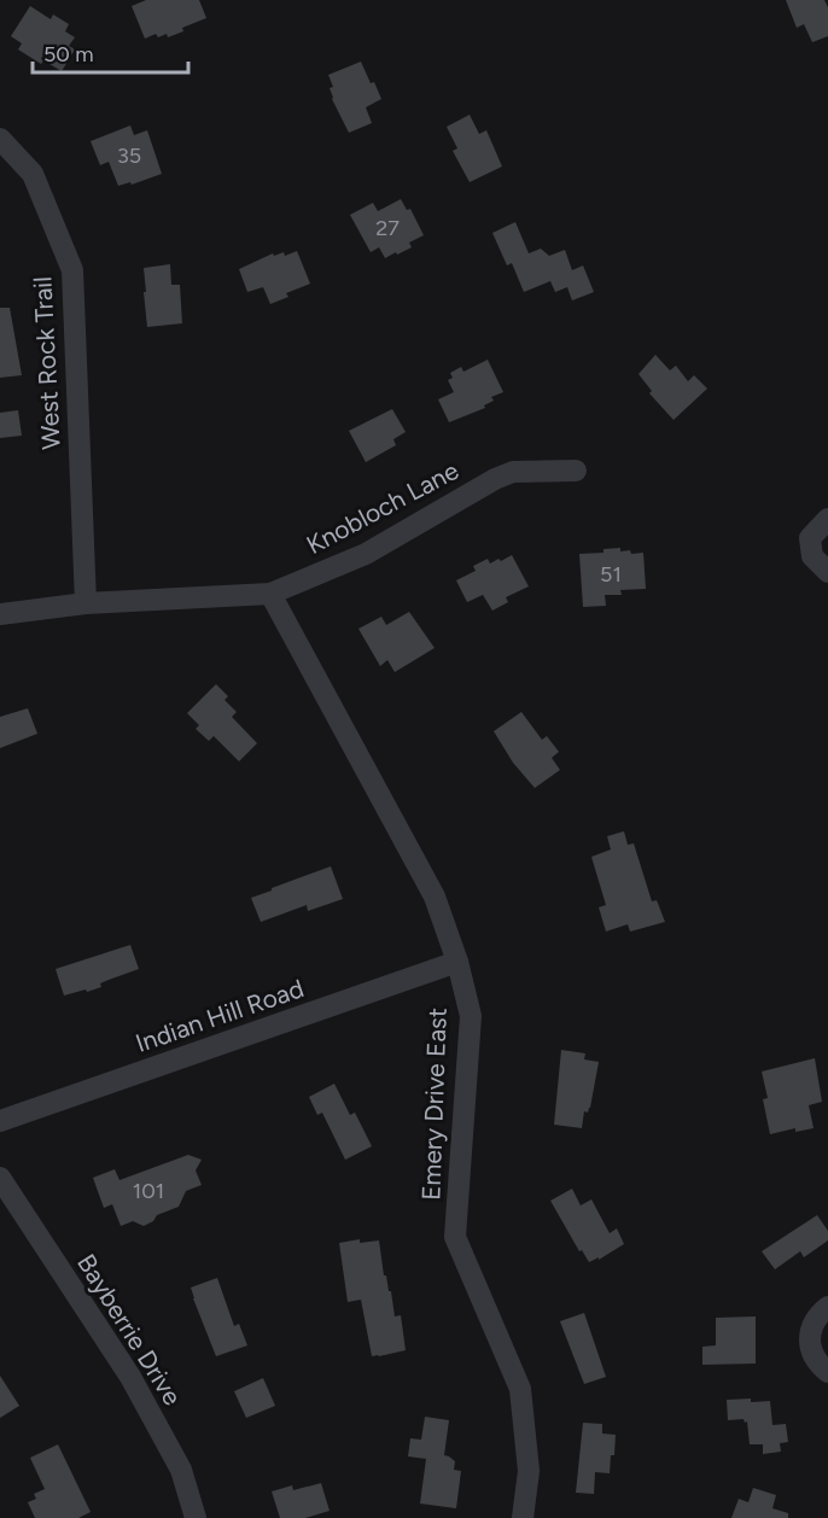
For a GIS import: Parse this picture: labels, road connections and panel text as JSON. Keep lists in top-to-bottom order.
{
  "streets": {
    "street": [
      "West Rock Trail",
      "Knobloch Lane",
      "Indian Hill Road",
      "Emery Drive East",
      "Bayberrie Drive"
    ]
  },
  "crossings": [
    ["West Rock Trail", "Knobloch Lane"],
    ["Knobloch Lane", "Emery Drive East"],
    ["Indian Hill Road", "Emery Drive East"]
  ],
  "house_numbers": [
    "35",
    "27",
    "51",
    "101"
  ],
  "scale_bar": "50 m"
}
